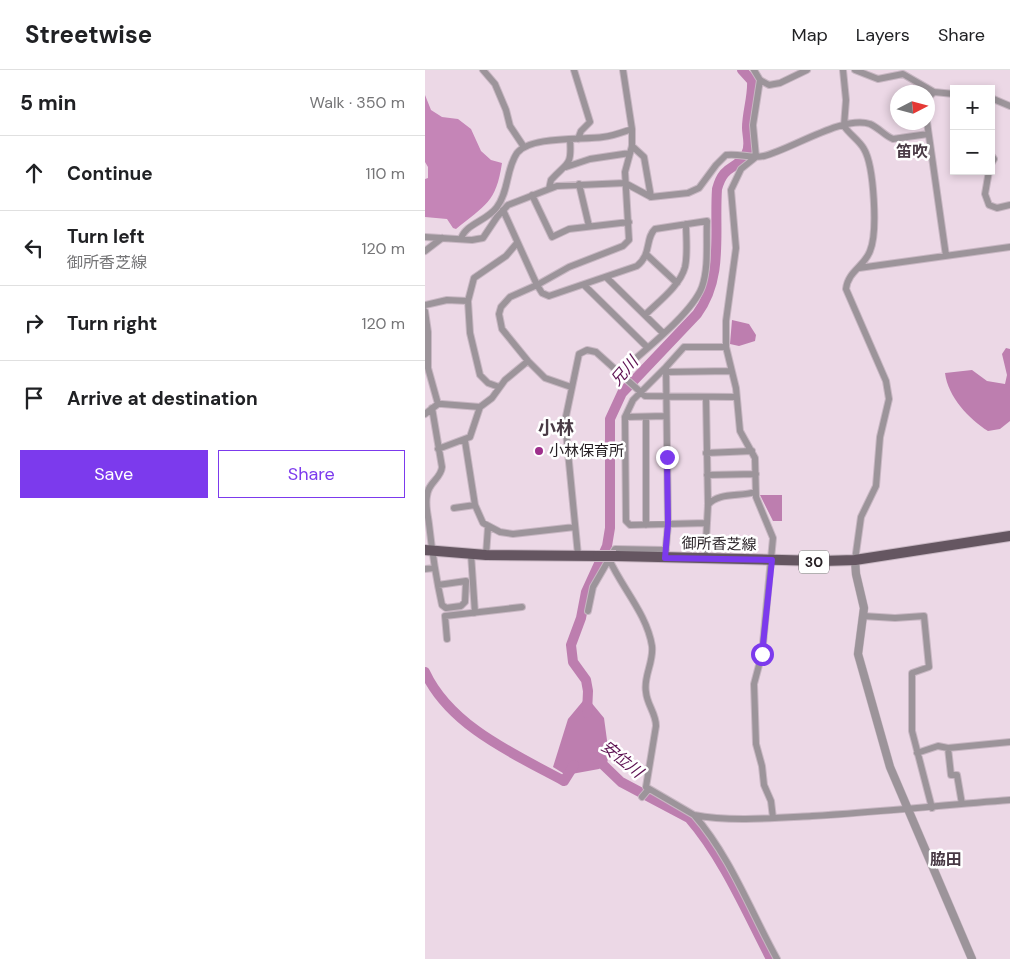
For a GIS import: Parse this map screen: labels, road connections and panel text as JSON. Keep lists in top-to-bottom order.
{
  "streets": {
    "main road": ["御所香芝線", "30"]
  },
  "districts": ["笛吹", "小林", "脇田"],
  "water": ["兄川", "安位川"],
  "places": ["小林保育所"],
  "north": "right",
  "page": {
    "header": "Streetwise",
    "nav": ["Map", "Layers", "Share"],
    "heading": ["5 min", "Walk · 350 m"],
    "map_buttons": ["+", "−"],
    "list": [
      ["Continue", "110 m"],
      ["Turn left", "御所香芝線", "120 m"],
      ["Turn right", "120 m"],
      "Arrive at destination"
    ],
    "buttons": ["Save", "Share"]
  }
}
